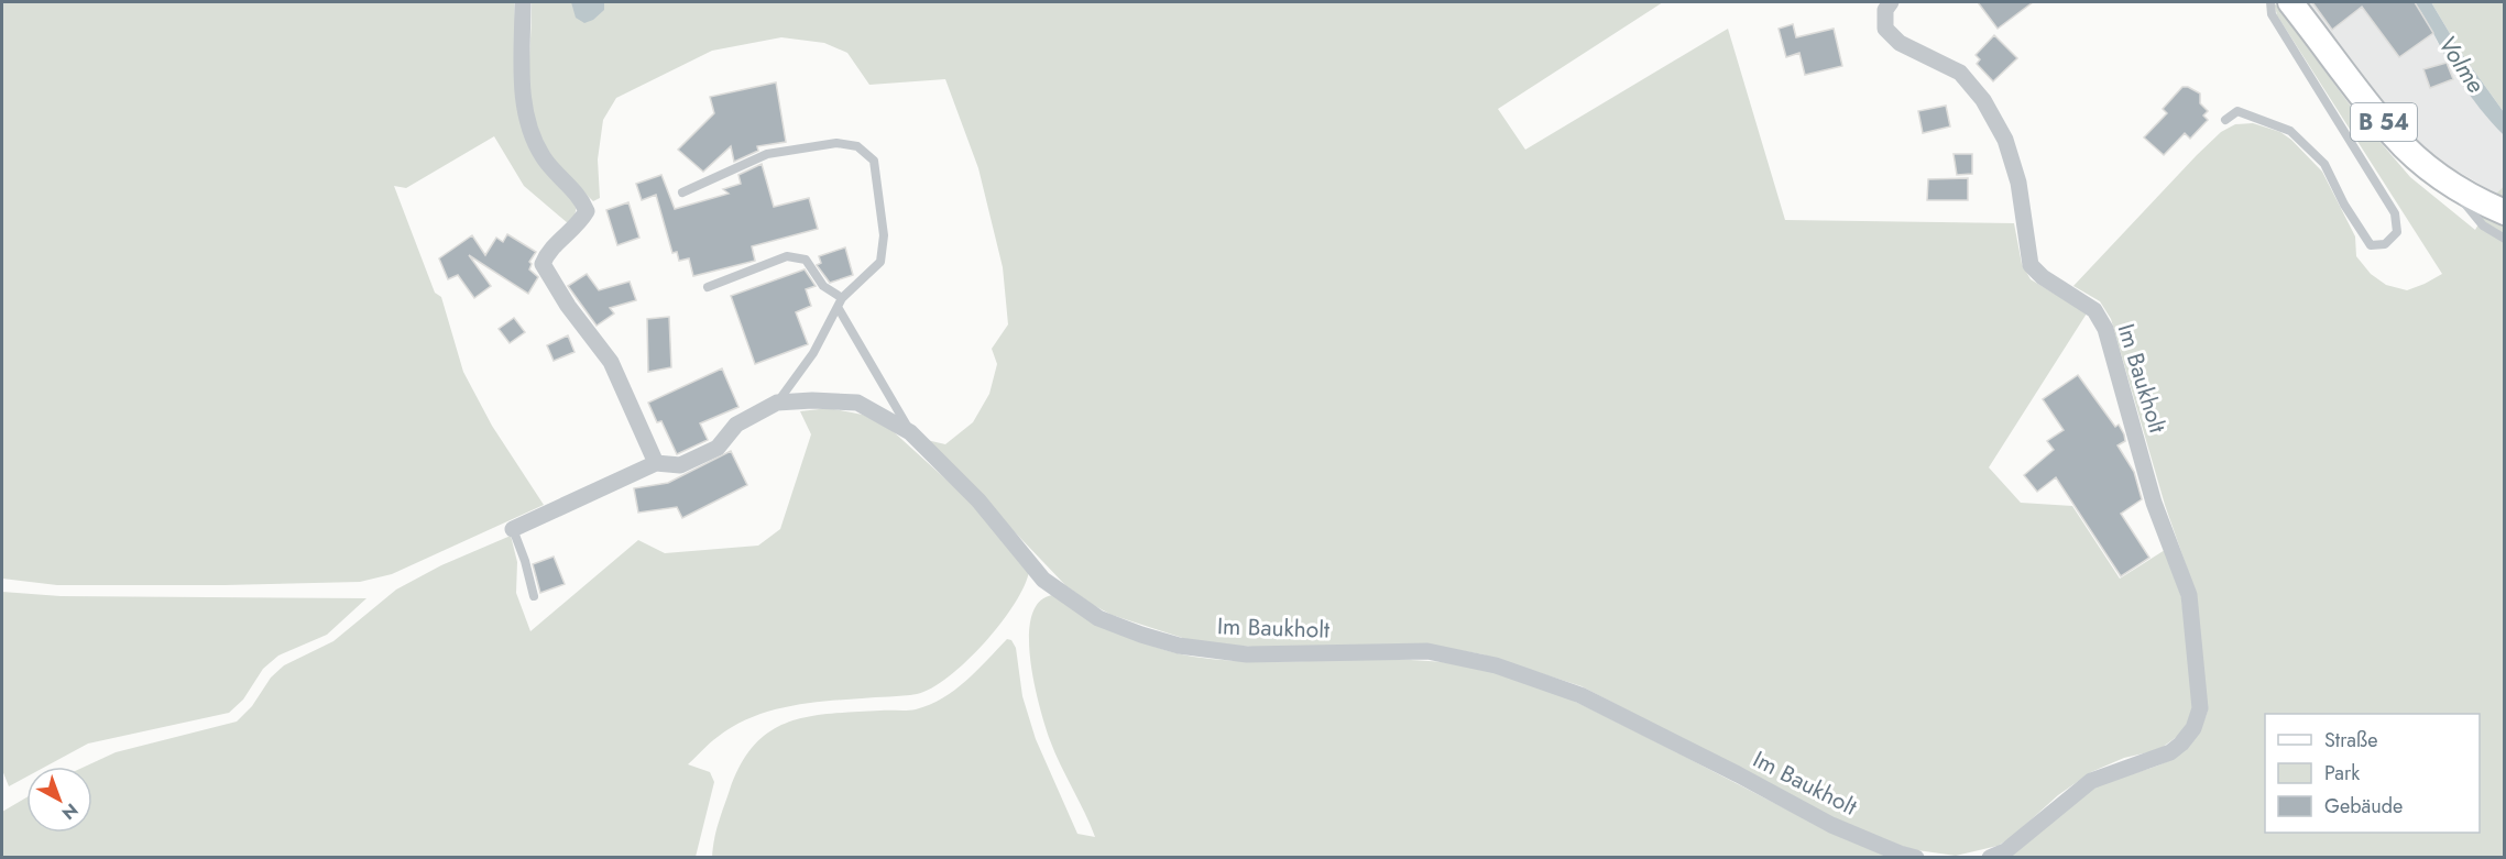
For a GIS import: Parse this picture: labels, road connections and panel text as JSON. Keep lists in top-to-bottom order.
{
  "streets": {
    "main road": ["B 54"],
    "street": ["Im Baukholt"]
  },
  "water": ["Volme"],
  "legend": ["Straße", "Park", "Gebäude"],
  "north": "bottom right"
}
